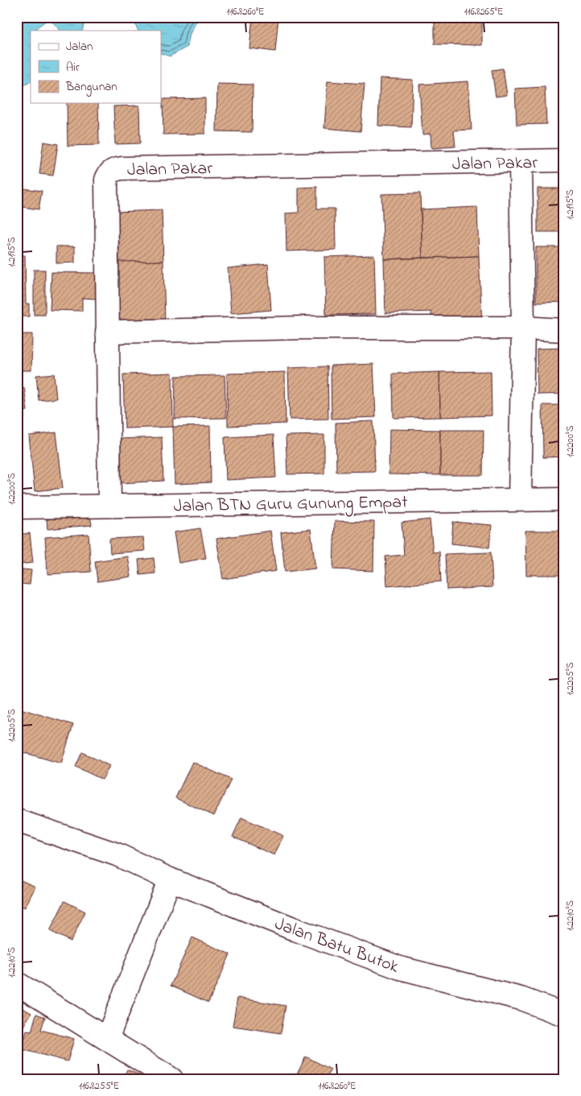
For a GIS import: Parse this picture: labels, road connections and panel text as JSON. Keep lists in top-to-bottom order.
{
  "streets": {
    "street": ["Jalan Pakar", "Jalan BTN Guru Gunung Empat", "Jalan Batu Butok"]
  },
  "crossings": [
    ["Jalan Pakar", "Jalan BTN Guru Gunung Empat"]
  ],
  "legend": ["Jalan", "Air", "Bangunan"],
  "coordinates": [
    "116.8260°E",
    "116.8265°E",
    "1.2195°S",
    "1.2200°S",
    "1.2205°S",
    "1.2210°S",
    "116.8255°E"
  ]
}
